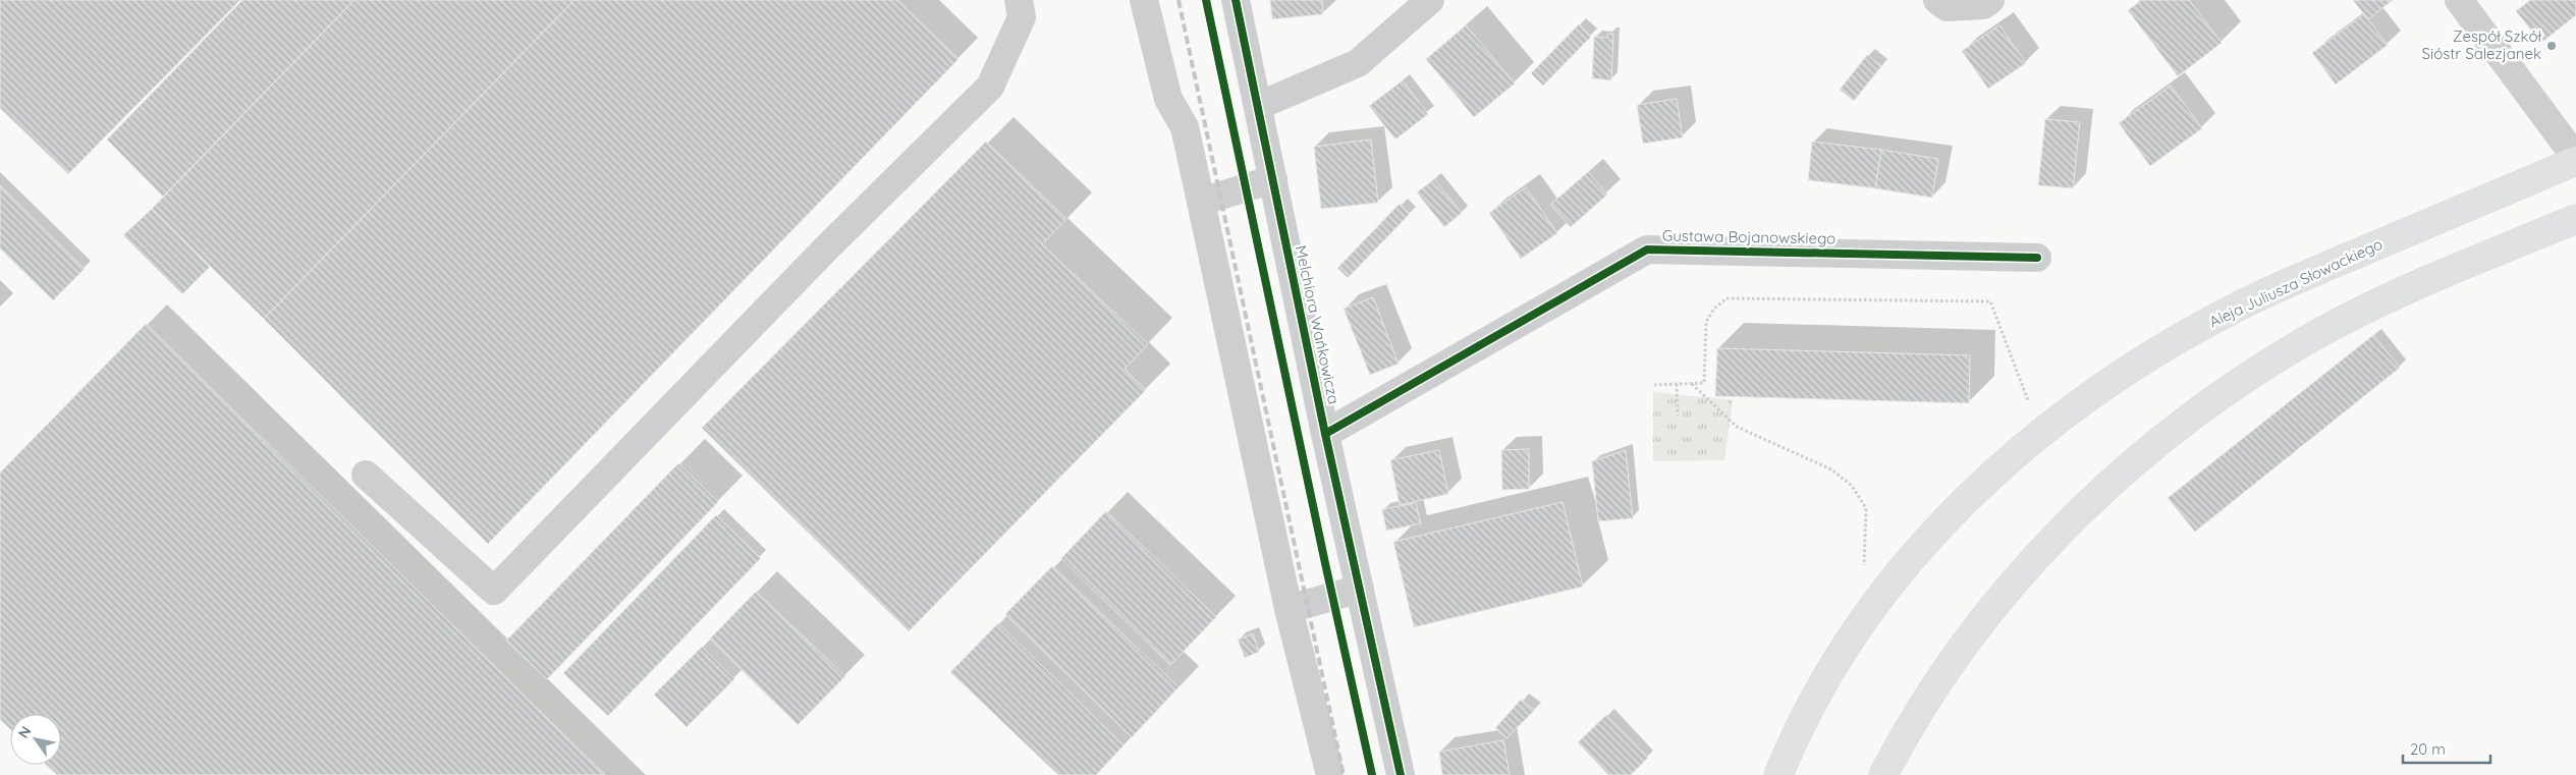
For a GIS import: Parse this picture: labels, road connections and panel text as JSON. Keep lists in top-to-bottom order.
{
  "streets": {
    "main road": ["Aleja Juliusza Słowackiego"],
    "street": ["Gustawa Bojanowskiego", "Melchiora Wańkowicza"]
  },
  "crossings": [
    ["Gustawa Bojanowskiego", "Melchiora Wańkowicza"]
  ],
  "places": ["Zespół Szkół Sióstr Salezjanek"],
  "scale_bar": "20 m",
  "north": "top left"
}
